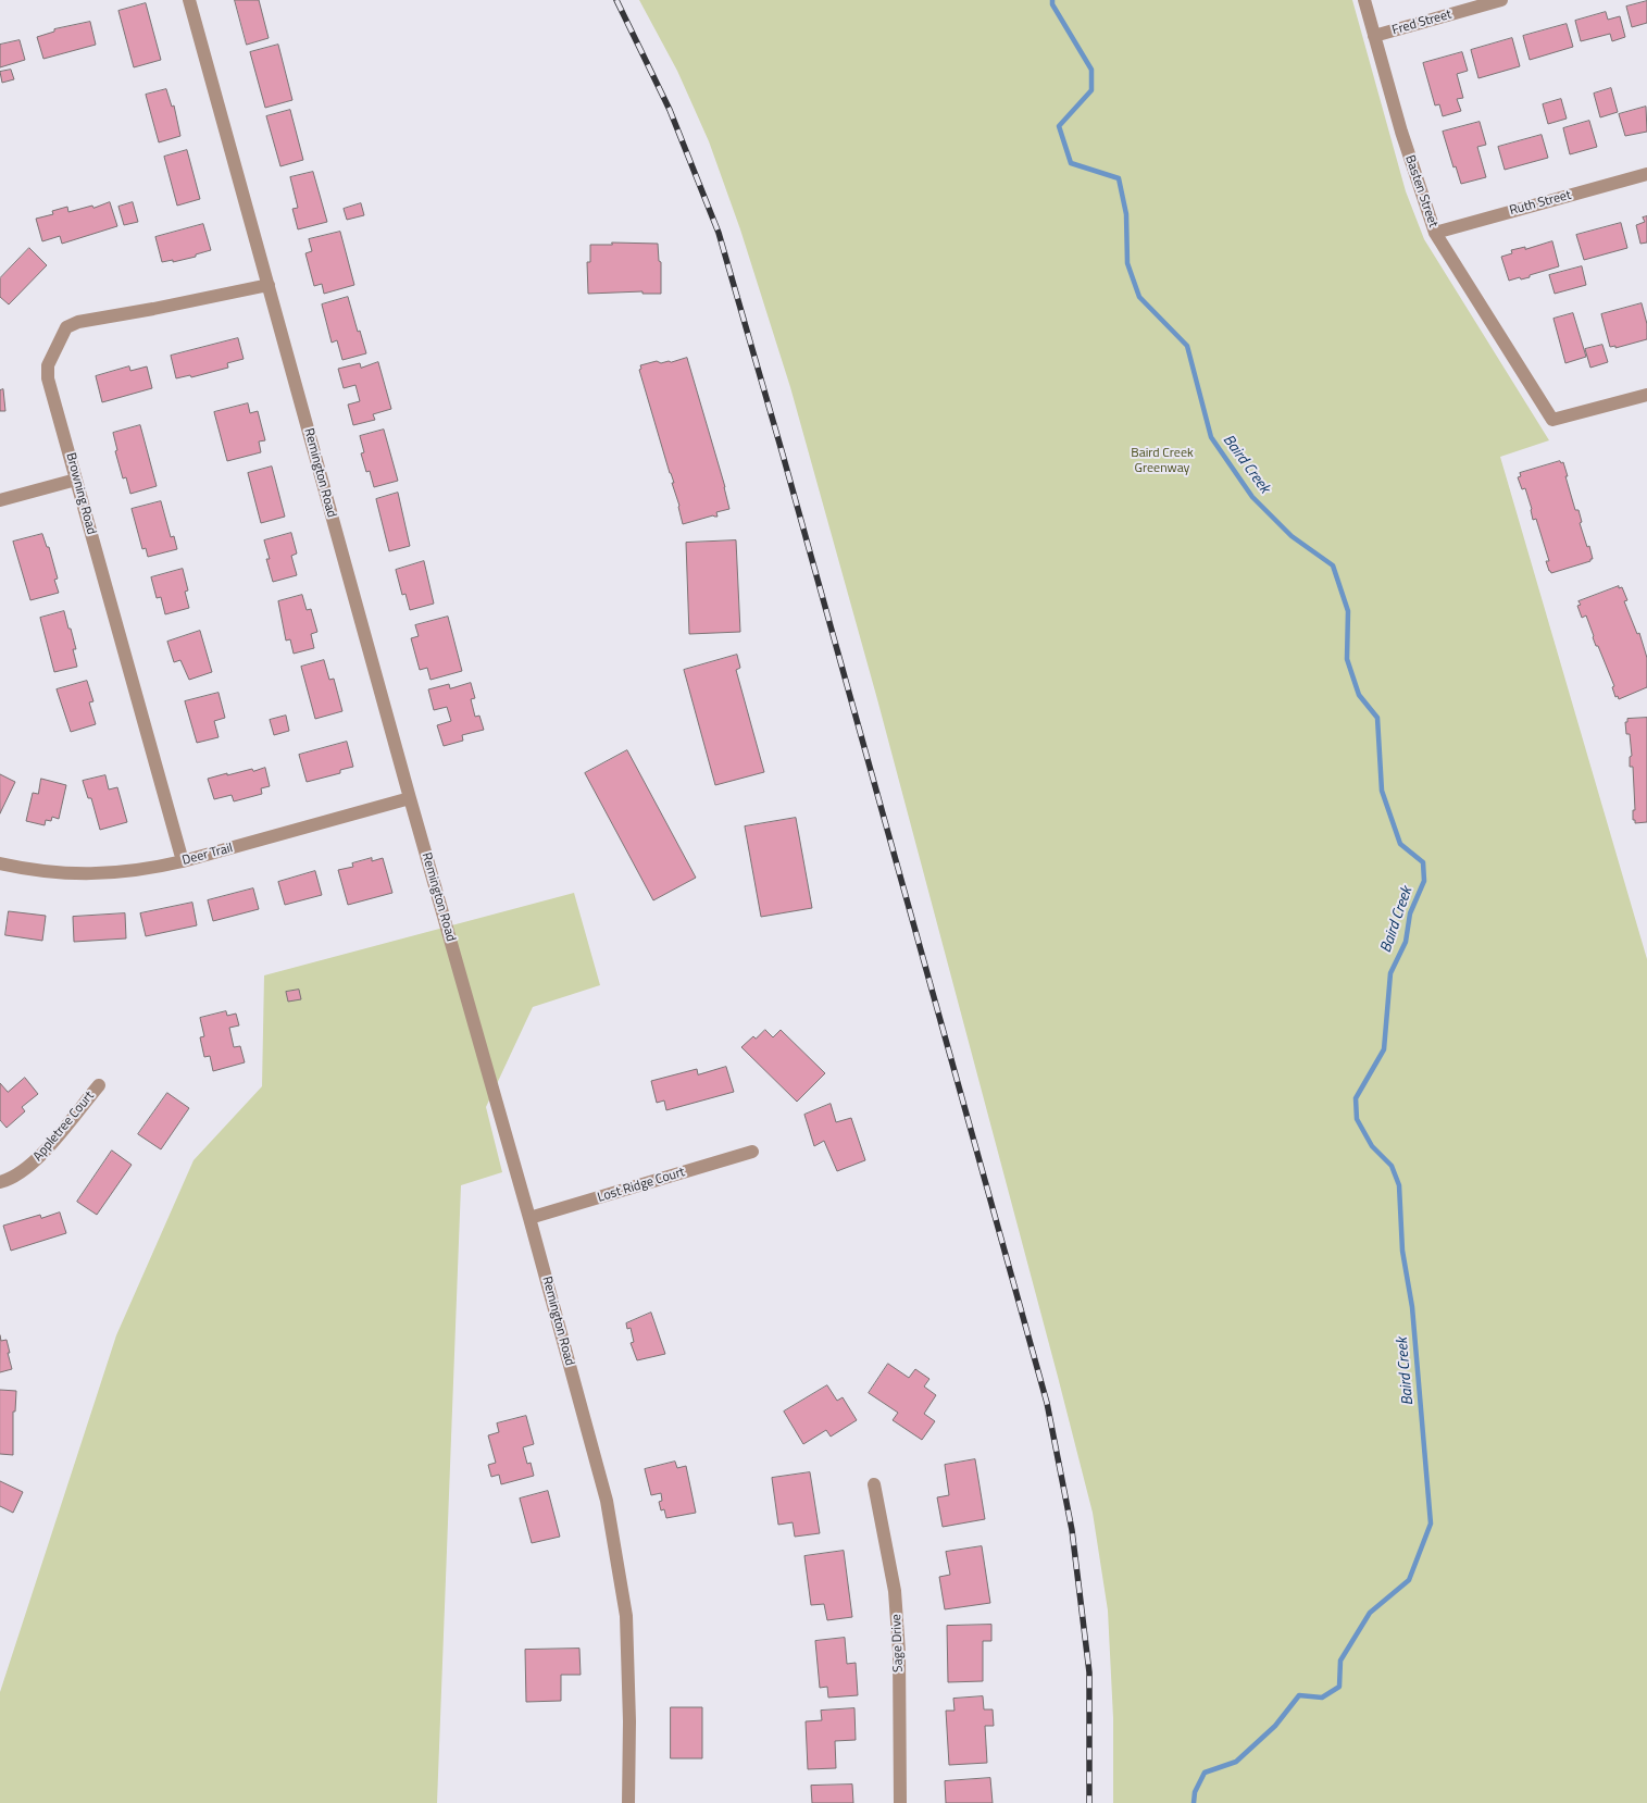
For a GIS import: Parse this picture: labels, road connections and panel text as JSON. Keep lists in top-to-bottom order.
{
  "streets": {
    "street": [
      "Fred Street",
      "Basten Street",
      "Ruth Street",
      "Remington Road",
      "Browning Road",
      "Deer Trail",
      "Appletree Court",
      "Lost Ridge Court",
      "Sage Drive"
    ]
  },
  "crossings": [
    ["Fred Street", "Basten Street"],
    ["Basten Street", "Ruth Street"],
    ["Remington Road", "Browning Road"],
    ["Remington Road", "Deer Trail"],
    ["Remington Road", "Lost Ridge Court"],
    ["Browning Road", "Deer Trail"]
  ],
  "water": ["Baird Creek"],
  "parks": ["Baird Creek Greenway"]
}
